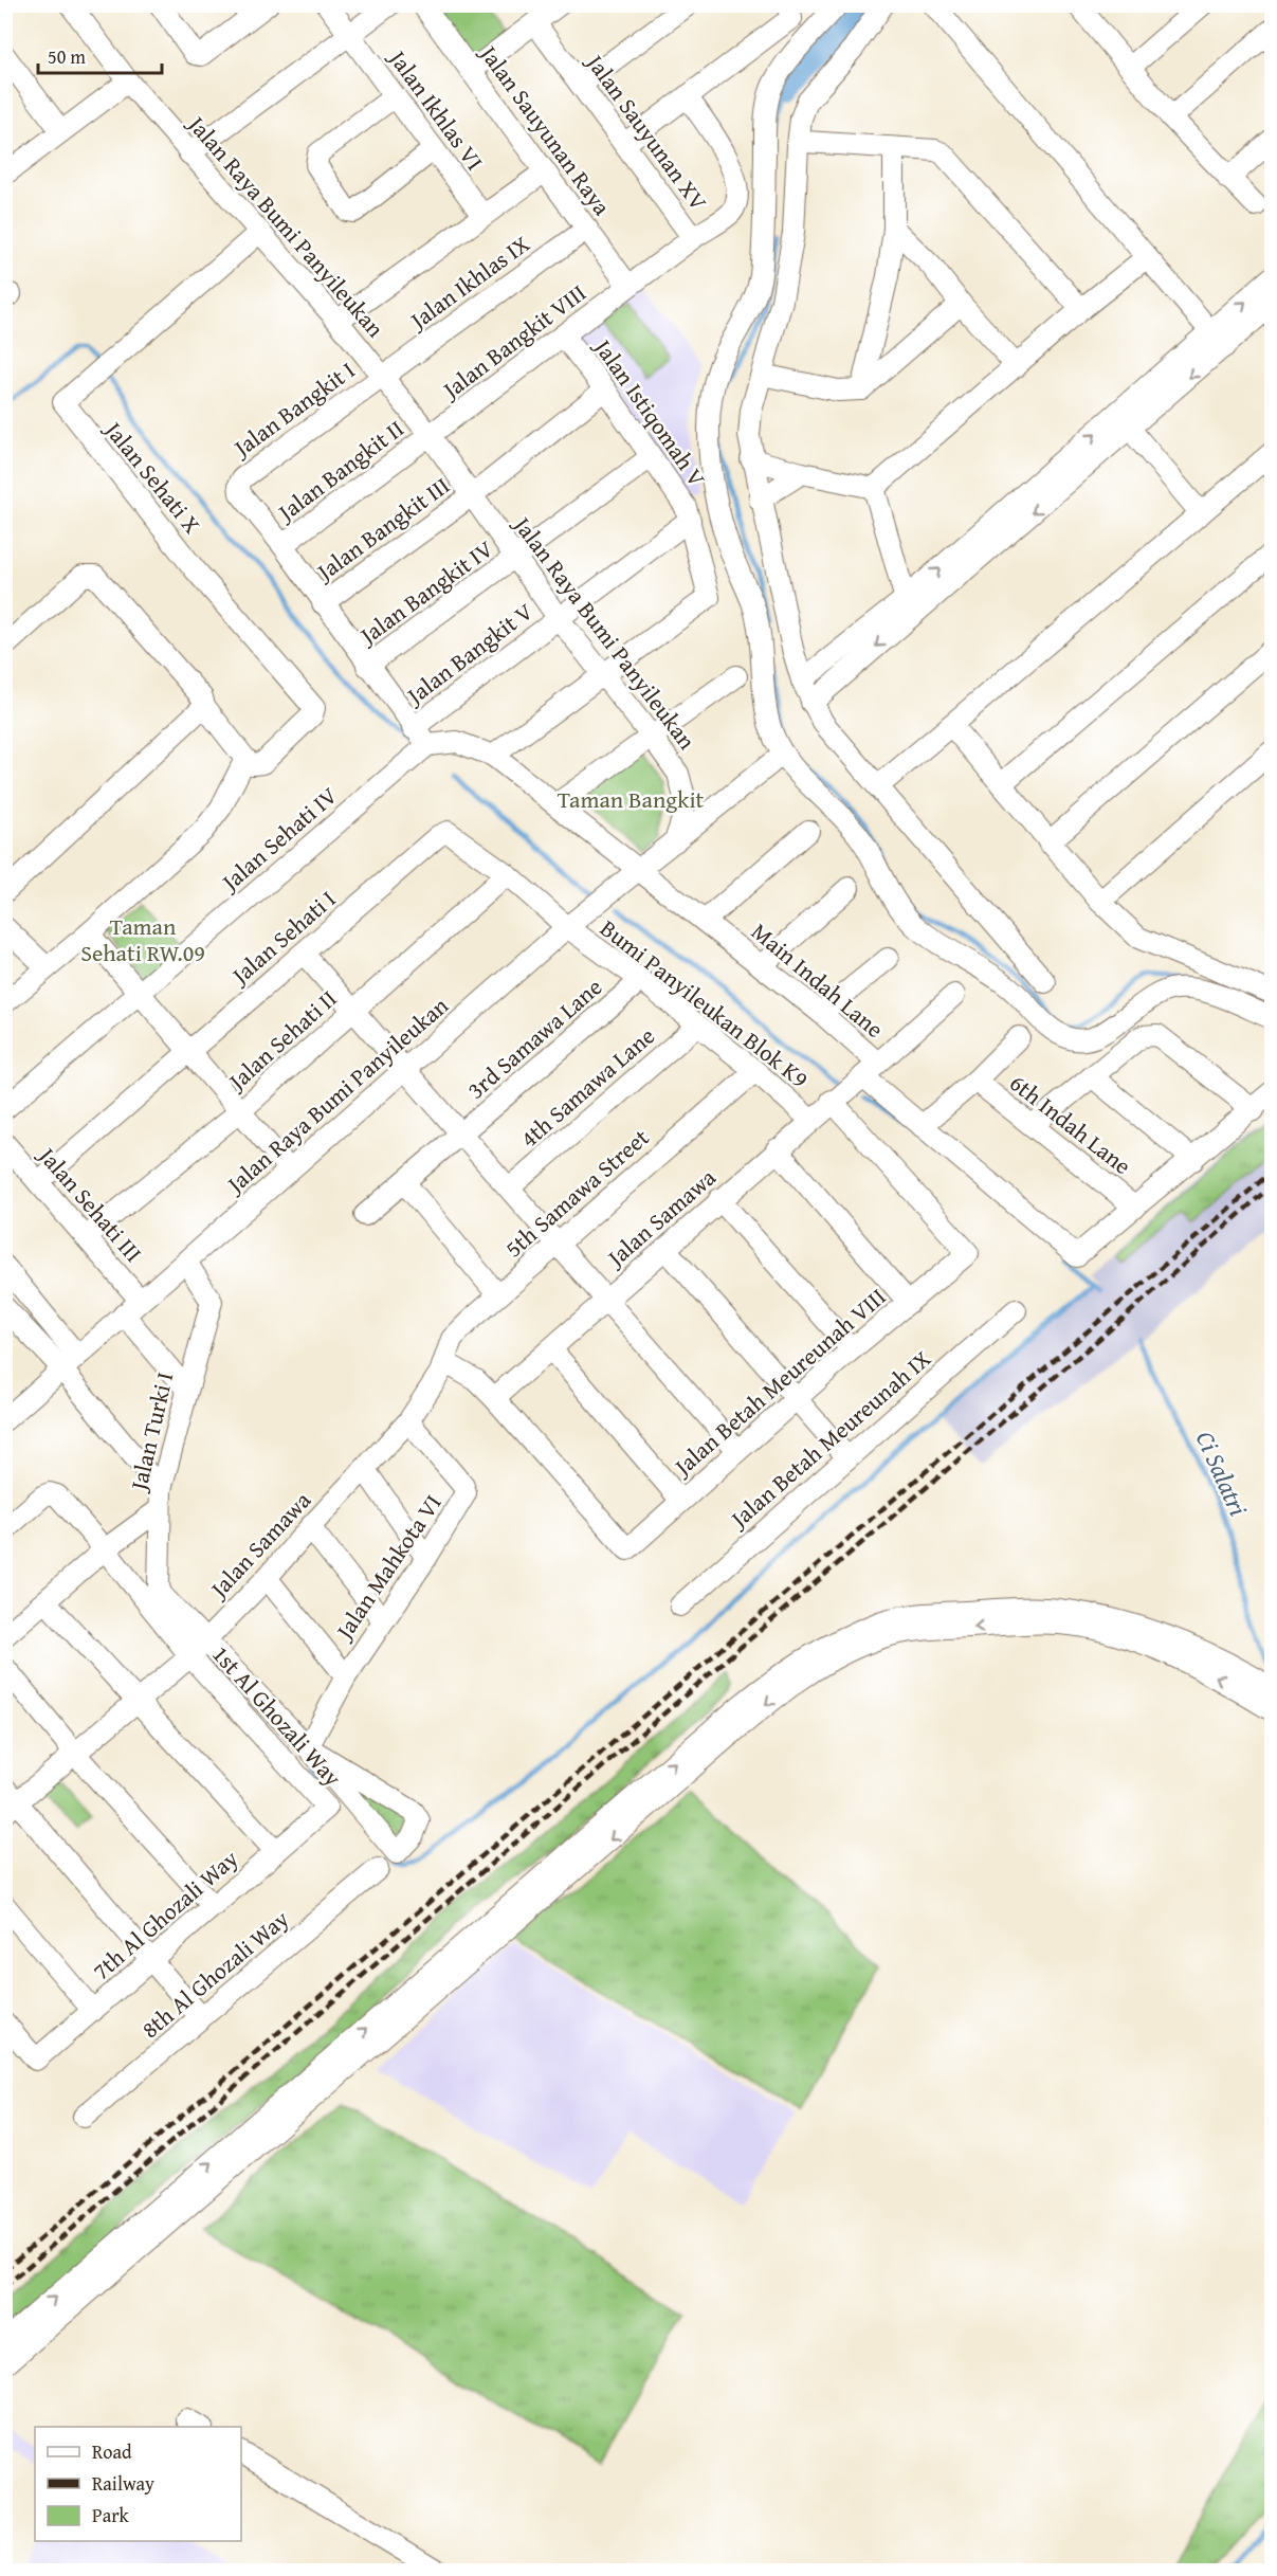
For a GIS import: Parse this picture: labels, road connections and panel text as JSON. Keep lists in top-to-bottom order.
{
  "streets": {
    "street": [
      "Jalan Ikhlas VI",
      "Jalan Sauyunan Raya",
      "Jalan Sauyunan XV",
      "Jalan Raya Bumi Panyileukan",
      "Jalan Ikhlas IX",
      "Jalan Bangkit VIII",
      "Jalan Bangkit I",
      "Jalan Istiqomah V",
      "Jalan Bangkit II",
      "Jalan Sehati X",
      "Jalan Bangkit III",
      "Jalan Bangkit IV",
      "Jalan Bangkit V",
      "Jalan Sehati IV",
      "Jalan Sehati I",
      "Main Indah Lane",
      "Bumi Panyileukan Blok K9",
      "3rd Samawa Lane",
      "Jalan Sehati II",
      "4th Samawa Lane",
      "6th Indah Lane",
      "5th Samawa Street",
      "Jalan Sehati III",
      "Jalan Samawa",
      "Jalan Betah Meureunah VIII",
      "Jalan Turki I",
      "Jalan Betah Meureunah IX",
      "Jalan Mahkota VI",
      "1st Al Ghozali Way",
      "7th Al Ghozali Way",
      "8th Al Ghozali Way"
    ]
  },
  "crossings": [
    ["Jalan Sauyunan Raya", "Jalan Sauyunan XV"],
    ["Jalan Sauyunan Raya", "Jalan Ikhlas IX"],
    ["Jalan Sauyunan Raya", "Jalan Bangkit VIII"],
    ["Jalan Sauyunan XV", "Jalan Bangkit VIII"],
    ["Jalan Raya Bumi Panyileukan", "Jalan Ikhlas IX"],
    ["Jalan Raya Bumi Panyileukan", "Jalan Bangkit VIII"],
    ["Jalan Raya Bumi Panyileukan", "Jalan Bangkit I"],
    ["Jalan Raya Bumi Panyileukan", "Jalan Istiqomah V"],
    ["Jalan Raya Bumi Panyileukan", "Jalan Bangkit II"],
    ["Jalan Raya Bumi Panyileukan", "Jalan Sehati X"],
    ["Jalan Raya Bumi Panyileukan", "Jalan Bangkit III"],
    ["Jalan Raya Bumi Panyileukan", "Jalan Bangkit IV"],
    ["Jalan Raya Bumi Panyileukan", "Jalan Bangkit V"],
    ["Jalan Raya Bumi Panyileukan", "Jalan Sehati I"],
    ["Jalan Raya Bumi Panyileukan", "Main Indah Lane"],
    ["Jalan Raya Bumi Panyileukan", "Bumi Panyileukan Blok K9"],
    ["Jalan Raya Bumi Panyileukan", "Jalan Sehati III"],
    ["Jalan Raya Bumi Panyileukan", "Jalan Turki I"],
    ["Jalan Ikhlas IX", "Jalan Bangkit I"],
    ["Jalan Bangkit VIII", "Jalan Istiqomah V"],
    ["Jalan Bangkit VIII", "Jalan Bangkit II"],
    ["Jalan Bangkit I", "Jalan Bangkit II"],
    ["Jalan Istiqomah V", "Jalan Bangkit III"],
    ["Jalan Istiqomah V", "Jalan Bangkit IV"],
    ["Jalan Istiqomah V", "Jalan Bangkit V"],
    ["Jalan Sehati I", "Bumi Panyileukan Blok K9"],
    ["Jalan Sehati I", "Jalan Sehati II"],
    ["Jalan Sehati I", "Jalan Sehati III"],
    ["Main Indah Lane", "6th Indah Lane"],
    ["Main Indah Lane", "Jalan Samawa"],
    ["Bumi Panyileukan Blok K9", "3rd Samawa Lane"],
    ["Bumi Panyileukan Blok K9", "4th Samawa Lane"],
    ["Bumi Panyileukan Blok K9", "5th Samawa Street"],
    ["Bumi Panyileukan Blok K9", "Jalan Samawa"],
    ["Jalan Sehati II", "Jalan Sehati III"],
    ["5th Samawa Street", "Jalan Samawa"],
    ["Jalan Samawa", "Jalan Betah Meureunah VIII"],
    ["Jalan Samawa", "Jalan Turki I"],
    ["Jalan Samawa", "Jalan Mahkota VI"],
    ["Jalan Samawa", "1st Al Ghozali Way"],
    ["Jalan Turki I", "1st Al Ghozali Way"],
    ["1st Al Ghozali Way", "7th Al Ghozali Way"]
  ],
  "water": ["Ci Salatri"],
  "parks": ["Taman Bangkit", "Taman Sehati RW.09"],
  "legend": ["Road", "Railway", "Park"],
  "scale_bar": "50 m"
}
